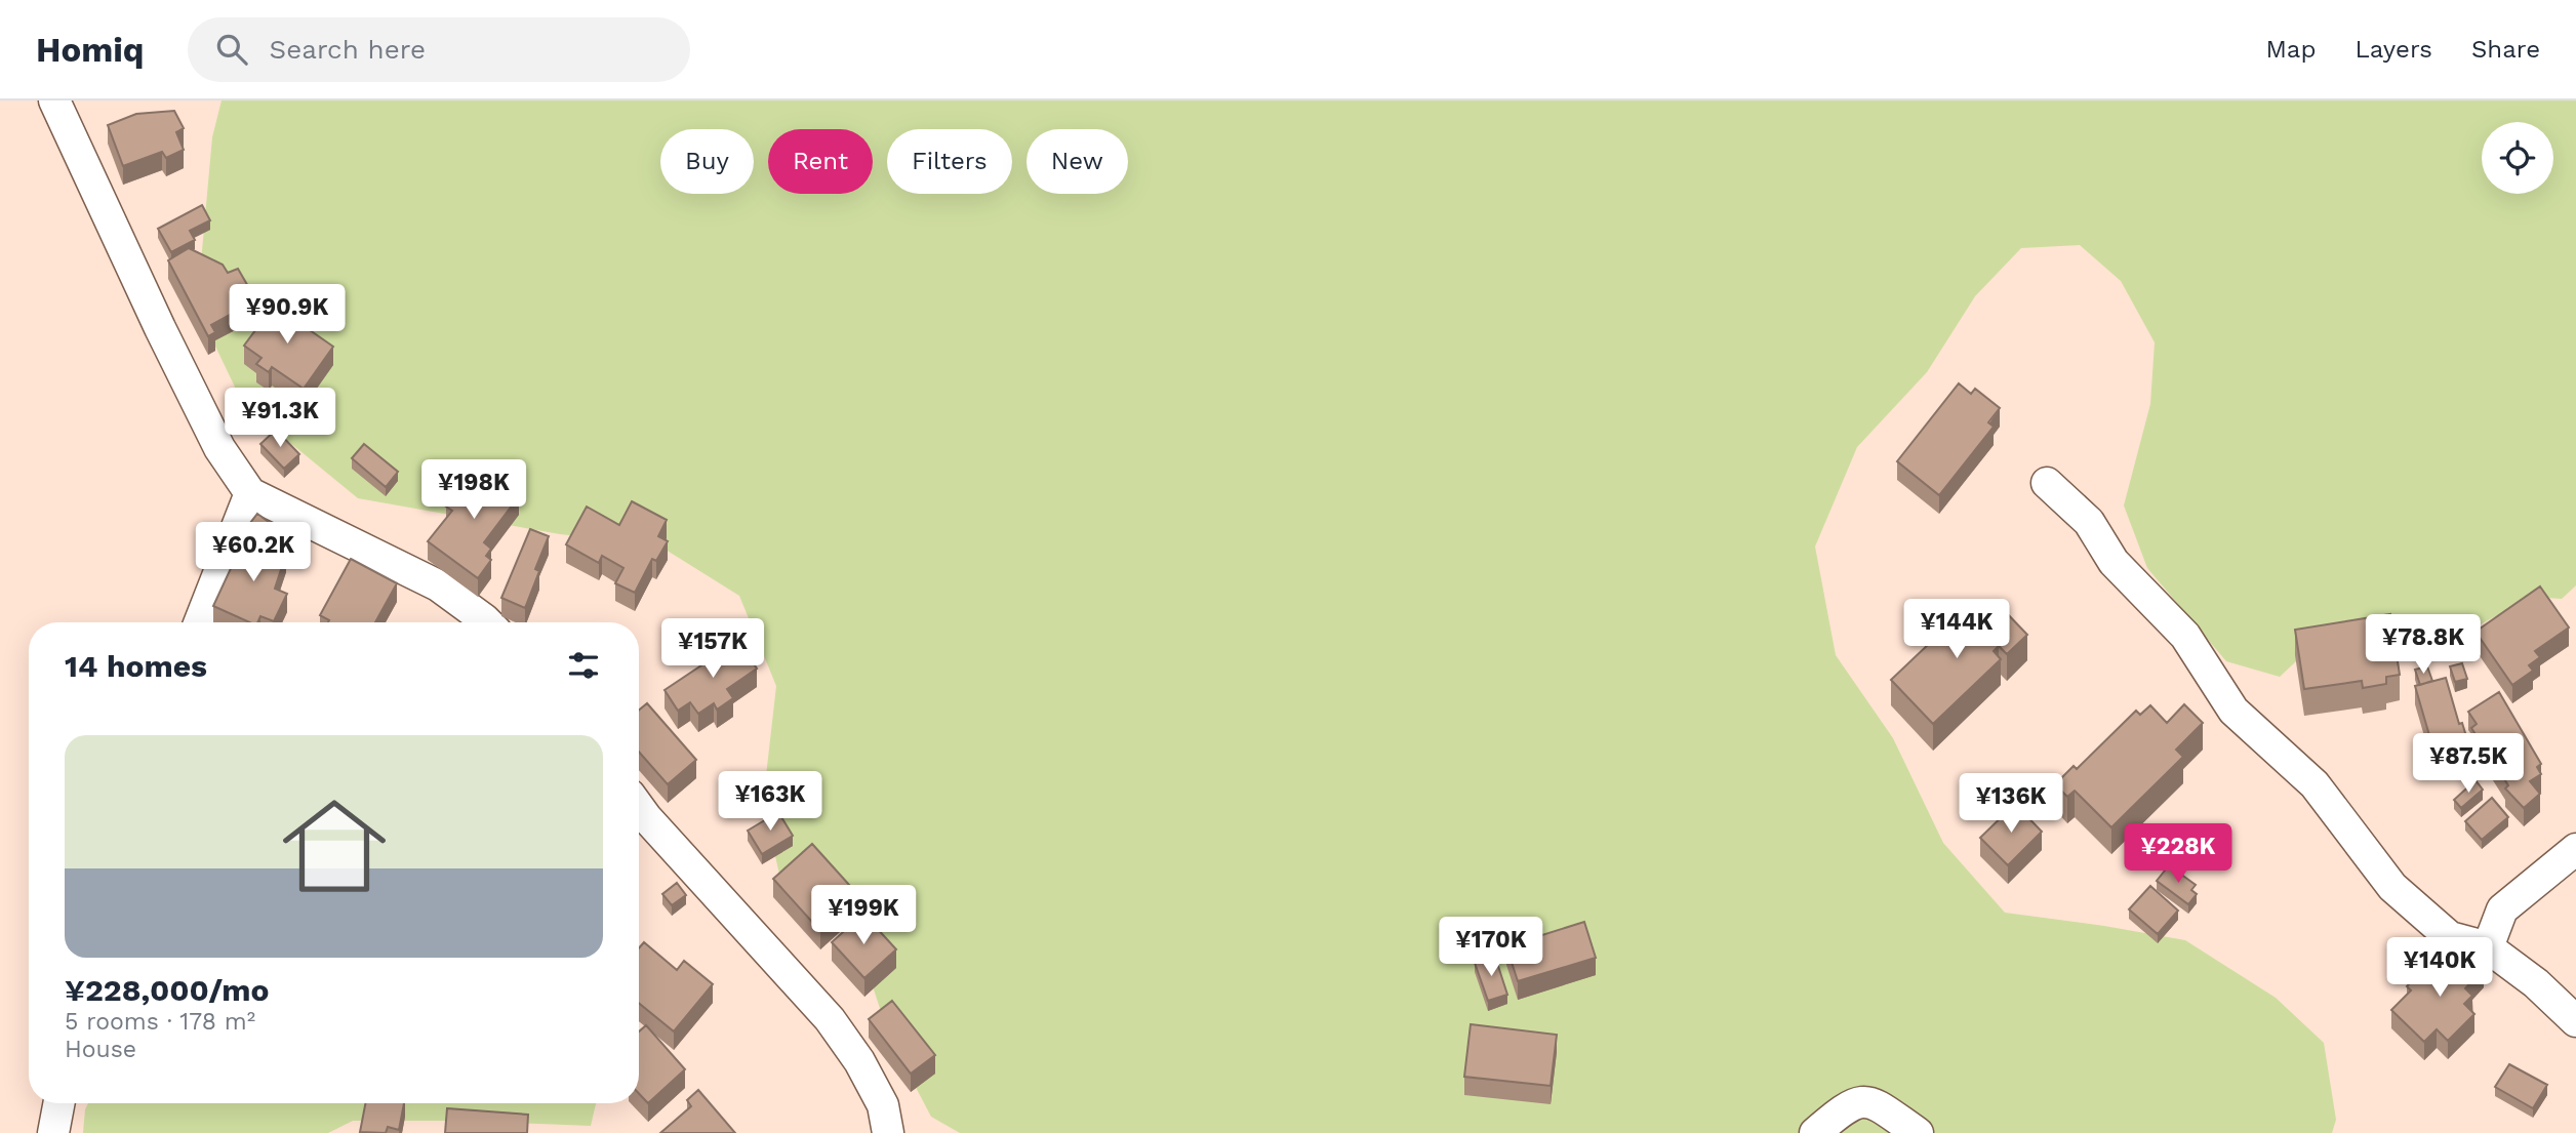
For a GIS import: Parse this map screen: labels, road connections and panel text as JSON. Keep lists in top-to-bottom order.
{
  "page": {
    "header": "Homiq",
    "search": "Search here",
    "nav": ["Map", "Layers", "Share"],
    "chip": [
      "Buy",
      "Rent",
      "Filters",
      "New"
    ],
    "price": [
      "¥90.9K",
      "¥91.3K",
      "¥198K",
      "¥60.2K",
      "¥144K",
      "¥78.8K",
      "¥157K",
      "¥87.5K",
      "¥163K",
      "¥136K",
      "¥228K",
      "¥199K",
      "¥170K",
      "¥140K"
    ],
    "heading": "14 homes",
    "list": [
      {
        "name": "¥228,000/mo",
        "note": "5 rooms · 178 m² · House"
      }
    ]
  }
}
